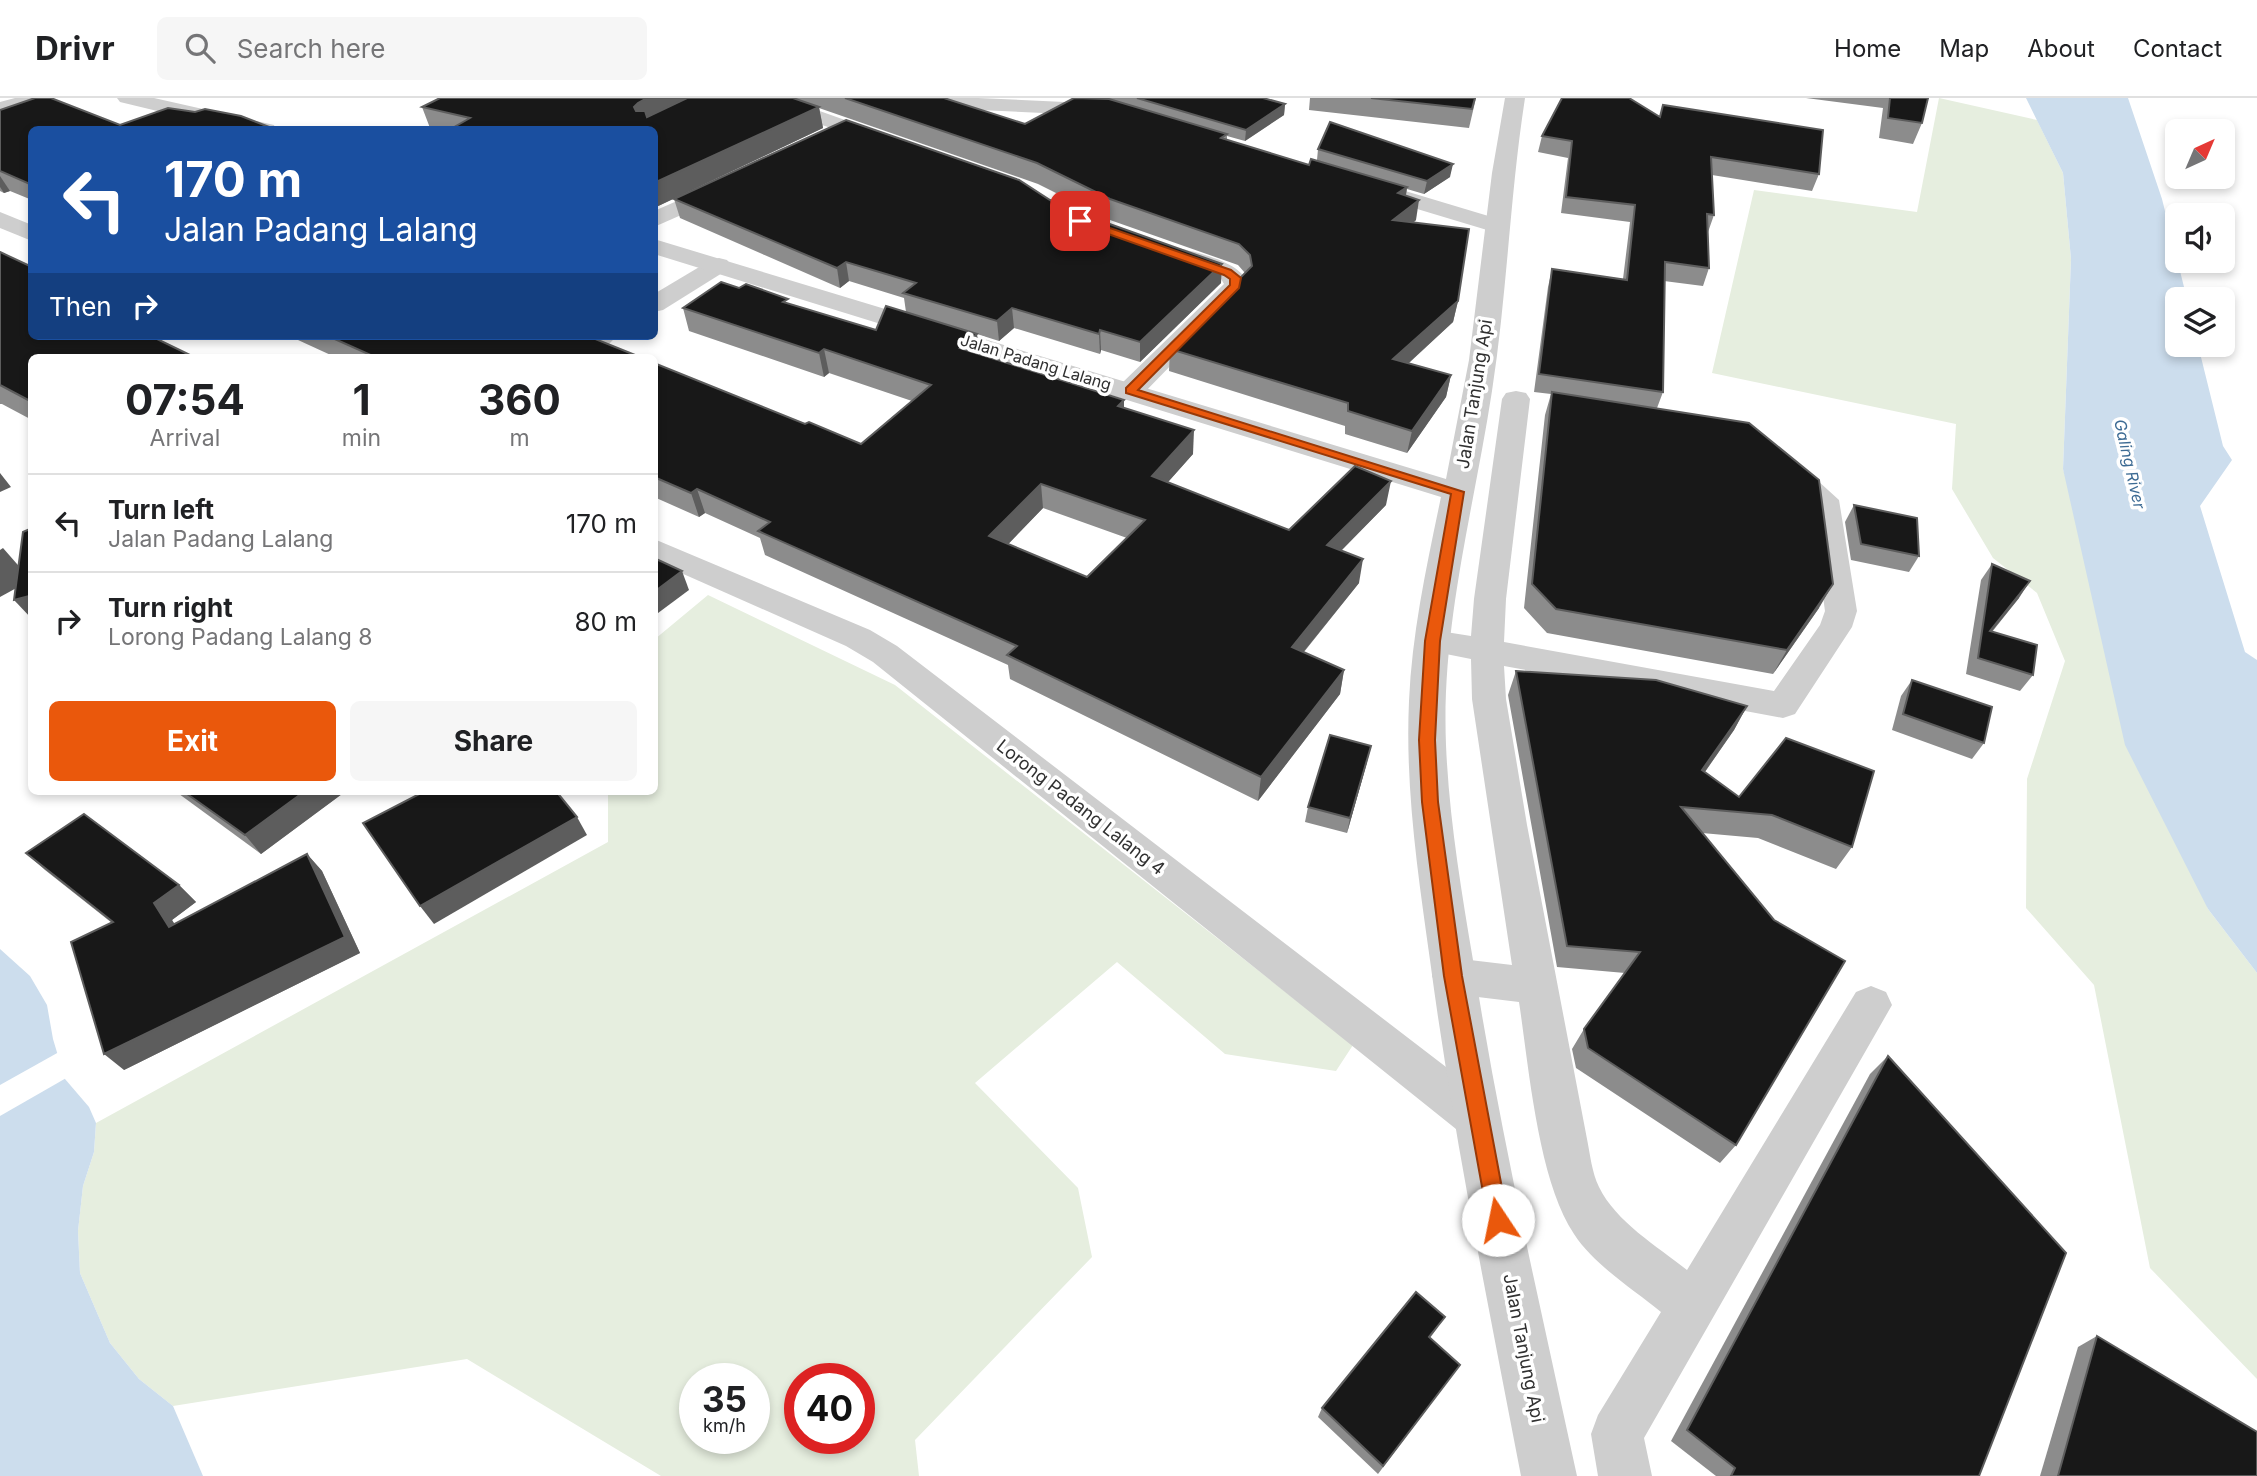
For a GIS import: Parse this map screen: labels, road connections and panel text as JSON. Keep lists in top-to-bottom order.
{
  "streets": {
    "street": ["Jalan Padang Lalang", "Jalan Tanjung Api", "Lorong Padang Lalang 4"]
  },
  "crossings": [
    ["Jalan Padang Lalang", "Jalan Tanjung Api"],
    ["Jalan Tanjung Api", "Lorong Padang Lalang 4"]
  ],
  "water": ["Galing River"],
  "north": "top right",
  "page": {
    "header": "Drivr",
    "search": "Search here",
    "nav": [
      "Home",
      "Map",
      "About",
      "Contact"
    ],
    "turn": ["170 m", "Jalan Padang Lalang"],
    "then": "Then",
    "eta": [
      "07:54",
      "Arrival",
      "1",
      "min",
      "360",
      "m"
    ],
    "list": [
      {
        "name": "Turn left",
        "note": "Jalan Padang Lalang",
        "value": "170 m"
      },
      {
        "name": "Turn right",
        "note": "Lorong Padang Lalang 8",
        "value": "80 m"
      }
    ],
    "buttons": ["Exit", "Share"],
    "speed": "35 km/h",
    "limit": "40"
  }
}
